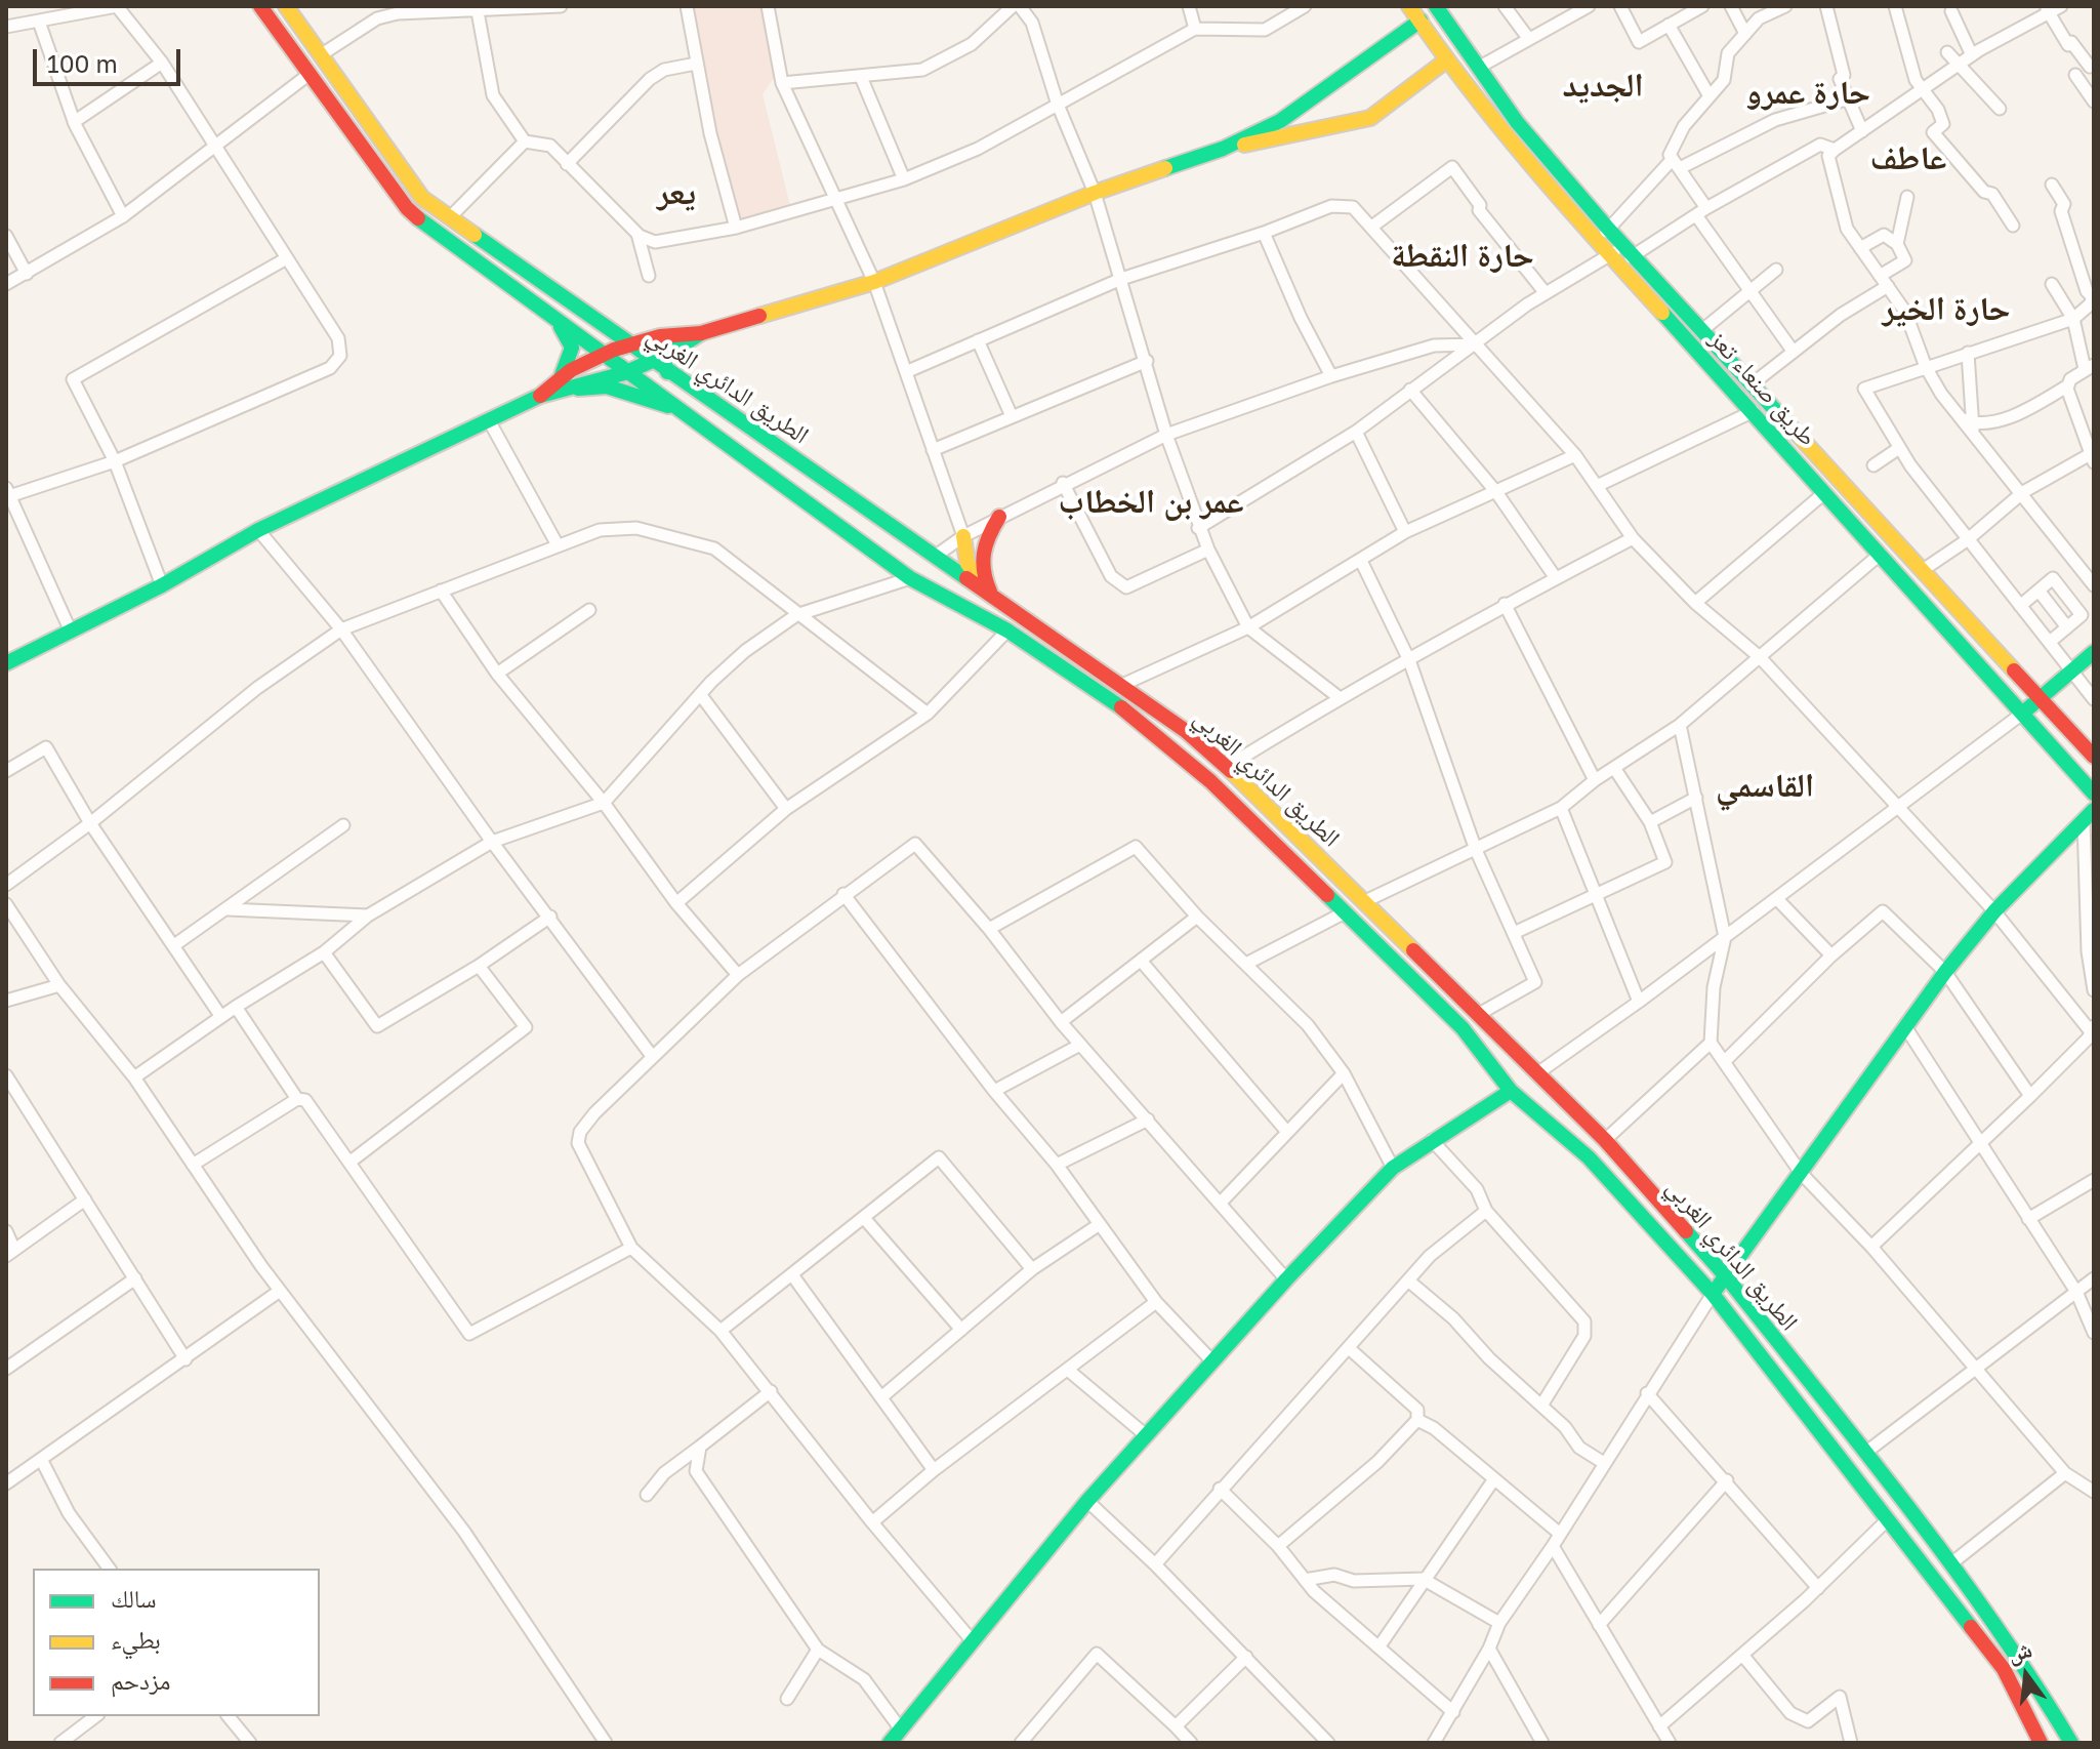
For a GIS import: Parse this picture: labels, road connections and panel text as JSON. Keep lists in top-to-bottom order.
{
  "streets": {
    "main road": ["الطريق الدائري الغربي", "طريق صنعاء تعز"]
  },
  "districts": [
    "الجديد",
    "حارة عمرو",
    "عاطف",
    "يعر",
    "حارة النقطة",
    "حارة الخير",
    "عمر بن الخطاب",
    "القاسمي"
  ],
  "legend": ["سالك", "بطيء", "مزدحم"],
  "scale_bar": "100 m",
  "north": "top"
}
